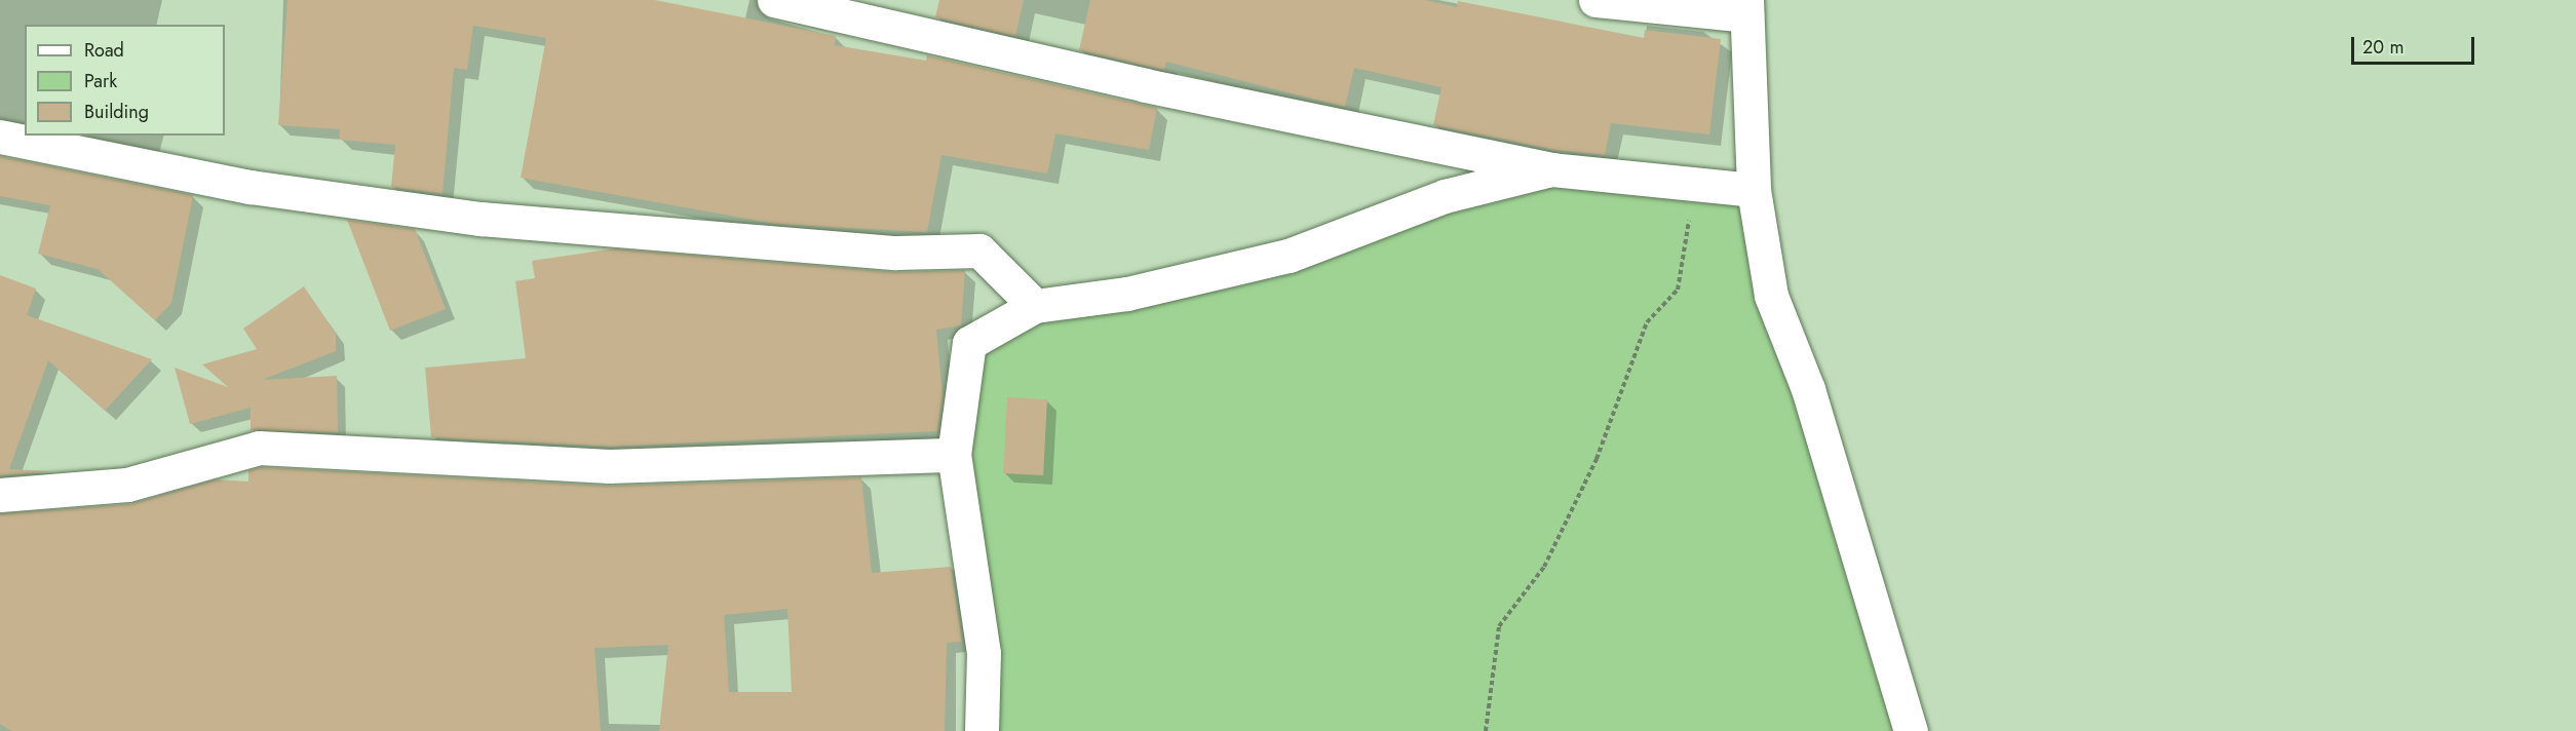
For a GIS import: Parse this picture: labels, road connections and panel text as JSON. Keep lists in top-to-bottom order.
{
  "legend": ["Road", "Park", "Building"],
  "scale_bar": "20 m"
}
